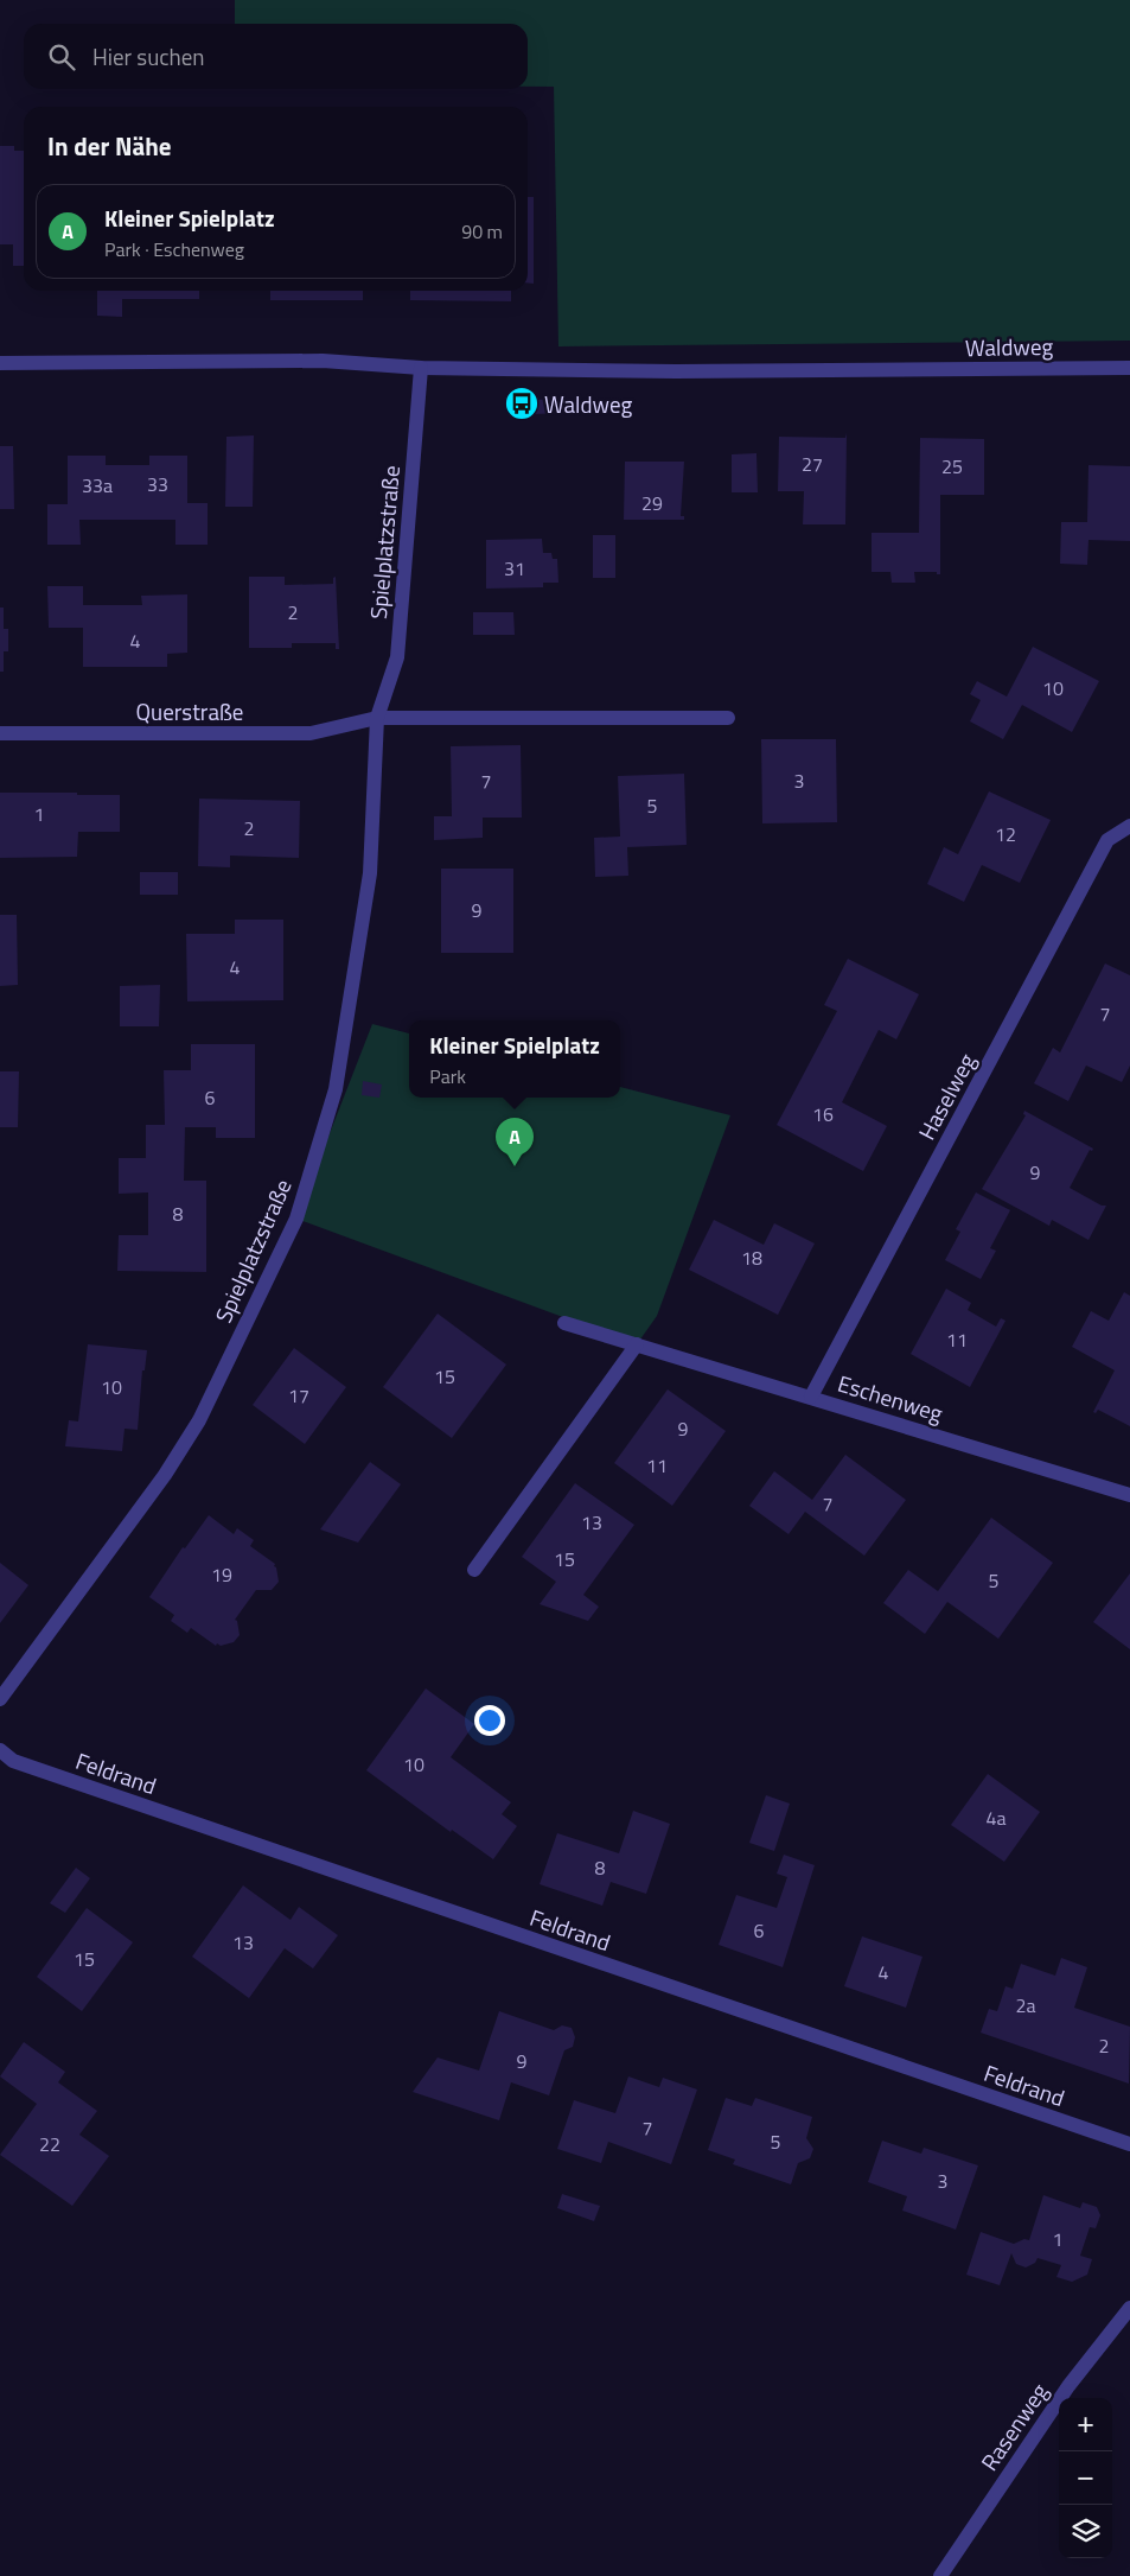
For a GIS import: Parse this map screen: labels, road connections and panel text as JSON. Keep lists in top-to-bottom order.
{
  "streets": {
    "street": [
      "Waldweg",
      "Spielplatzstraße",
      "Querstraße",
      "Haselweg",
      "Eschenweg",
      "Feldrand",
      "Rasenweg"
    ]
  },
  "crossings": [
    ["Waldweg", "Spielplatzstraße"],
    ["Spielplatzstraße", "Querstraße"],
    ["Haselweg", "Eschenweg"]
  ],
  "places": {
    "bus stop": ["Waldweg"]
  },
  "house_numbers": [
    "27",
    "25",
    "33",
    "33a",
    "29",
    "31",
    "2",
    "4",
    "10",
    "7",
    "3",
    "5",
    "1",
    "2",
    "12",
    "9",
    "4",
    "7",
    "6",
    "16",
    "9",
    "8",
    "18",
    "11",
    "15",
    "10",
    "17",
    "9",
    "11",
    "7",
    "13",
    "15",
    "19",
    "5",
    "10",
    "4a",
    "8",
    "6",
    "13",
    "15",
    "4",
    "2a",
    "2",
    "9",
    "7",
    "5",
    "22",
    "3",
    "1"
  ],
  "page": {
    "search": "Hier suchen",
    "heading": "In der Nähe",
    "list": [
      {
        "mark": "A",
        "name": "Kleiner Spielplatz",
        "note": "Park · Eschenweg",
        "value": "90 m"
      }
    ],
    "popup": ["Kleiner Spielplatz", "Park"],
    "pins": "A",
    "map_buttons": ["+", "−"]
  }
}
